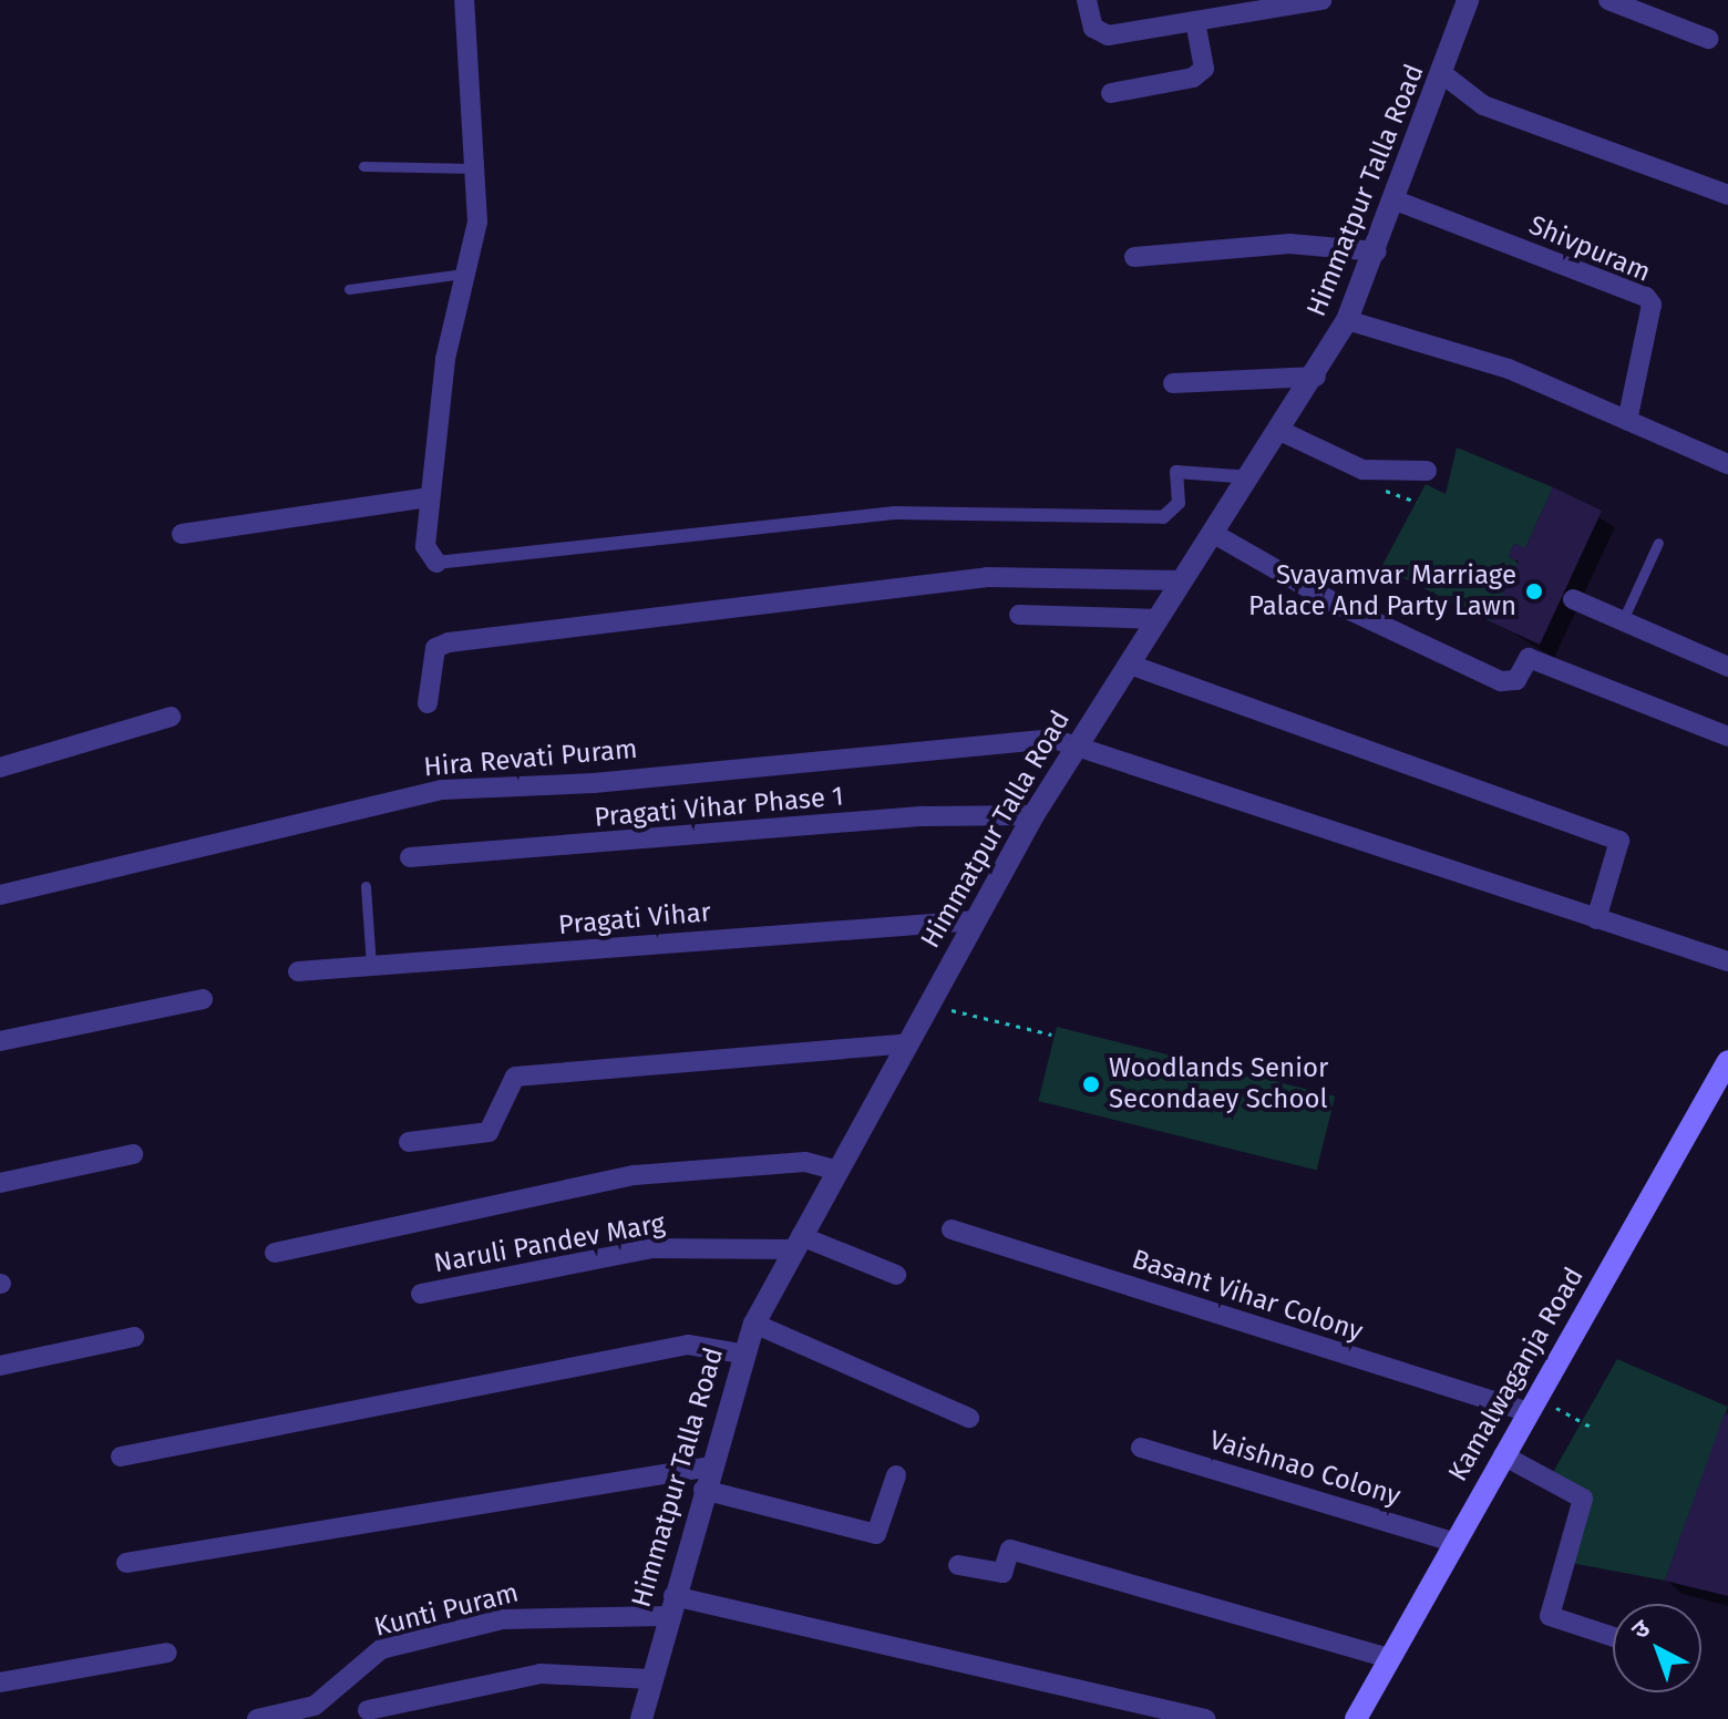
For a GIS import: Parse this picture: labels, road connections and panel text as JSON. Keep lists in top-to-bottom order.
{
  "streets": {
    "main road": ["Kamalwaganja Road"],
    "street": [
      "Himmatpur Talla Road",
      "Shivpuram",
      "Hira Revati Puram",
      "Pragati Vihar Phase 1",
      "Pragati Vihar",
      "Naruli Pandev Marg",
      "Basant Vihar Colony",
      "Vaishnao Colony",
      "Kunti Puram"
    ]
  },
  "crossings": [
    ["Himmatpur Talla Road", "Shivpuram"],
    ["Himmatpur Talla Road", "Hira Revati Puram"],
    ["Himmatpur Talla Road", "Pragati Vihar Phase 1"],
    ["Himmatpur Talla Road", "Pragati Vihar"],
    ["Himmatpur Talla Road", "Naruli Pandev Marg"],
    ["Himmatpur Talla Road", "Kunti Puram"],
    ["Basant Vihar Colony", "Kamalwaganja Road"],
    ["Kamalwaganja Road", "Vaishnao Colony"]
  ],
  "places": ["Svayamvar Marriage Palace And Party Lawn", "Woodlands Senior Secondaey School"],
  "north": "top left"
}
